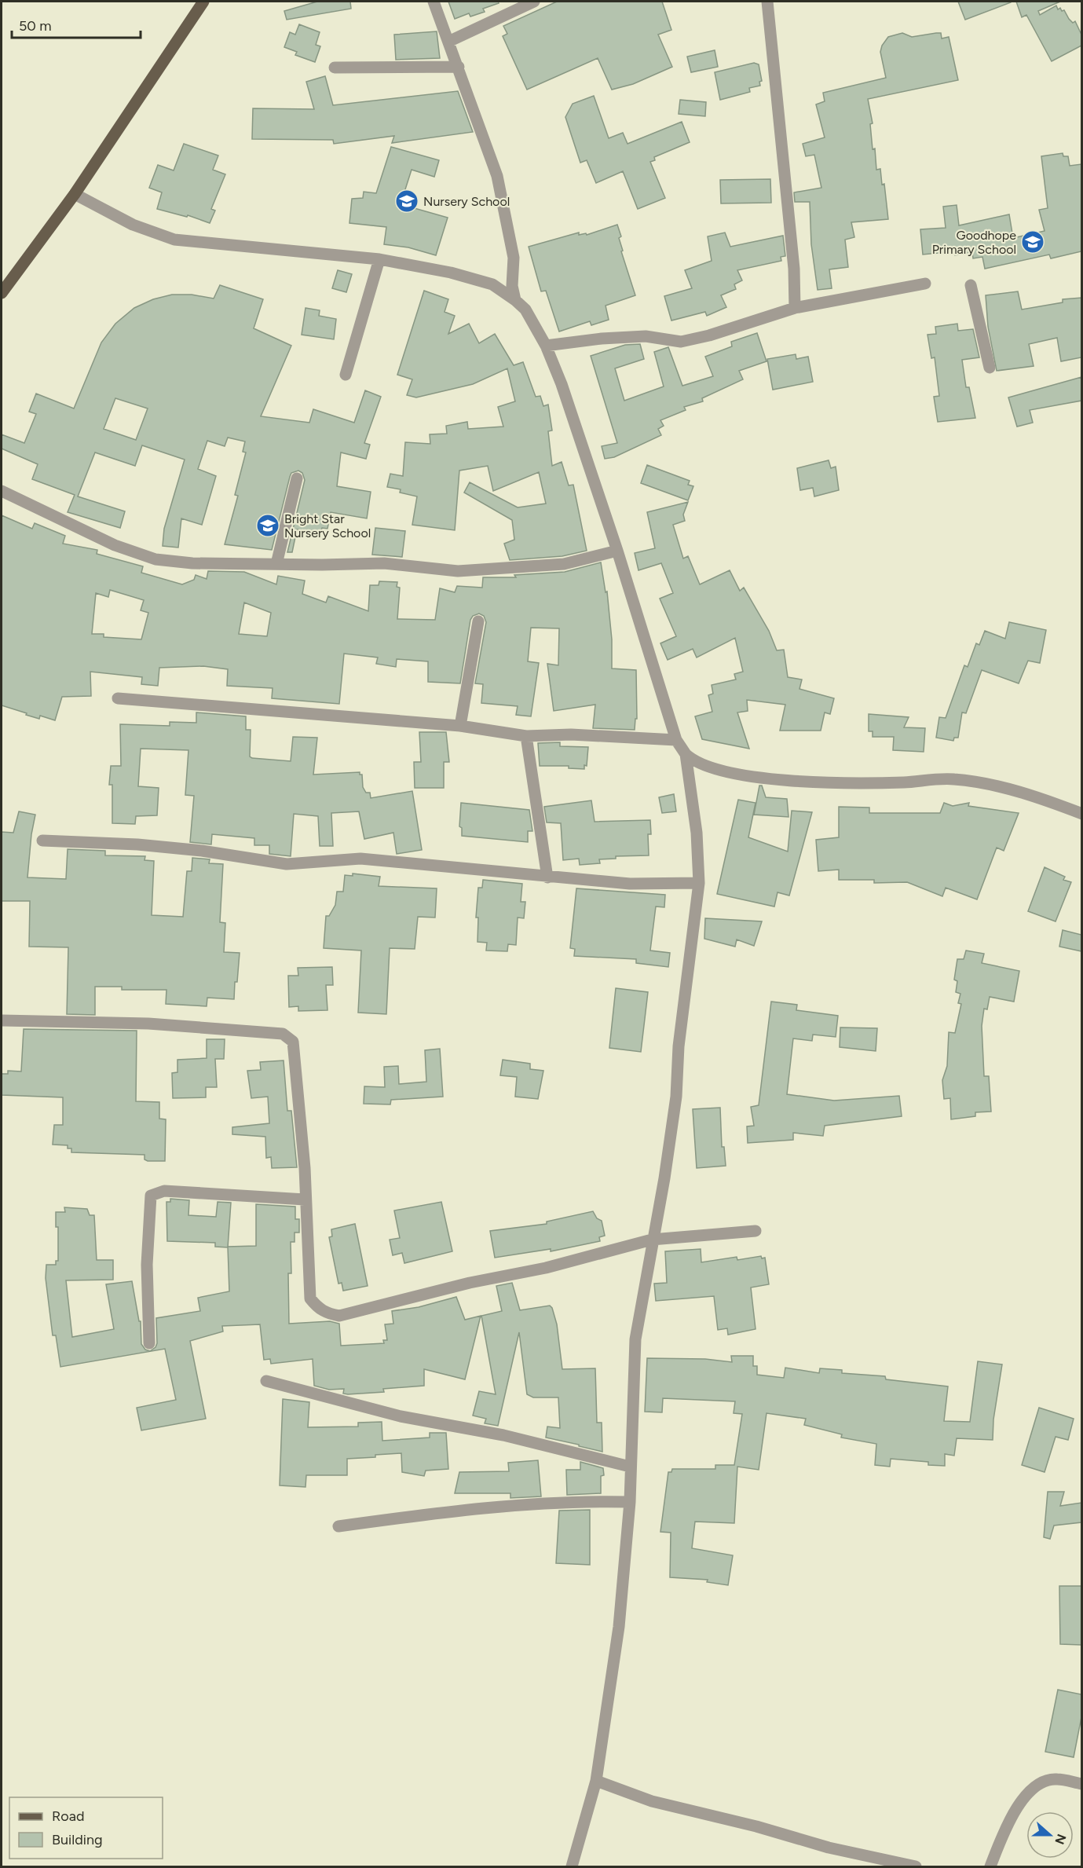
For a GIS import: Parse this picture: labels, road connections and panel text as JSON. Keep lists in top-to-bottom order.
{
  "places": {
    "school or university": ["Nursery School", "Goodhope Primary School", "Bright Star Nursery School"]
  },
  "legend": ["Road", "Building"],
  "scale_bar": "50 m",
  "north": "right"
}
